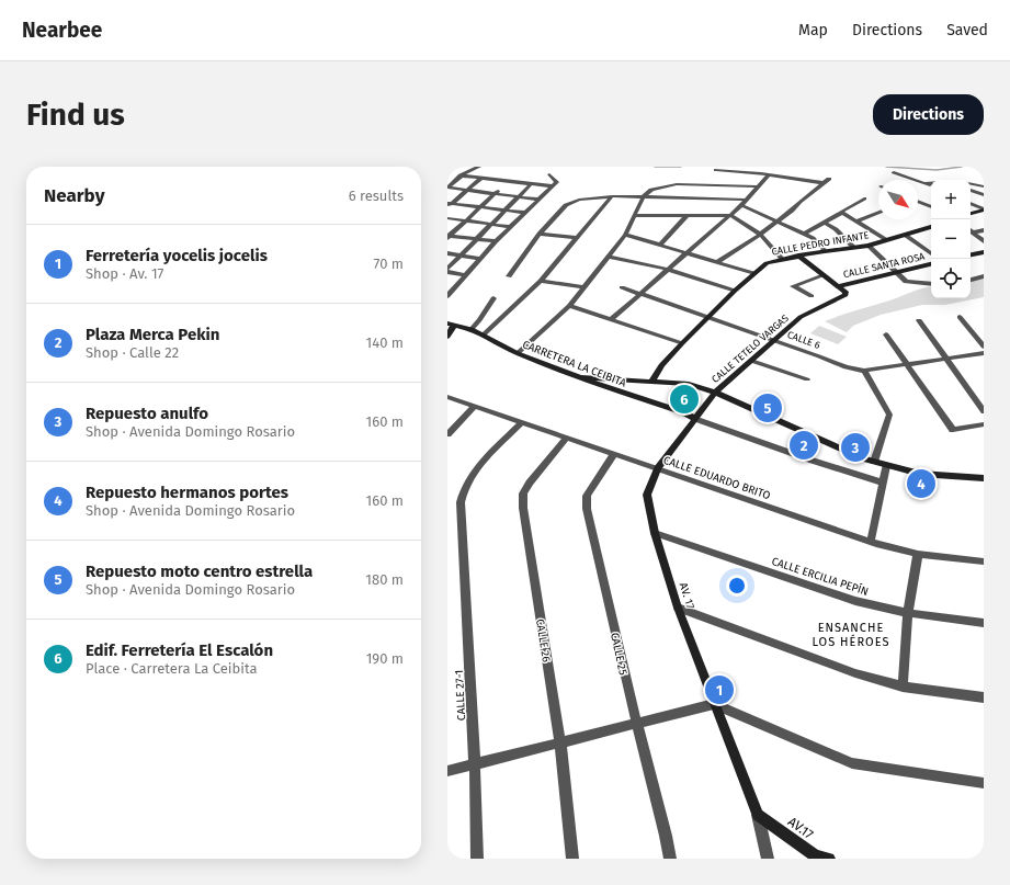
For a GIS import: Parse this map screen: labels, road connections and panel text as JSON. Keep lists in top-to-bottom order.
{
  "streets": {
    "main road": [
      "CALLE PEDRO INFANTE",
      "CALLE SANTA ROSA",
      "CALLE TETELO VARGAS",
      "CARRETERA LA CEIBITA",
      "AV. 17",
      "AV.17"
    ],
    "street": [
      "CALLE 6",
      "CALLE EDUARDO BRITO",
      "CALLE ERCILIA PEPÍN",
      "CALLE 26",
      "CALLE 25",
      "CALLE 27-1"
    ]
  },
  "crossings": [
    ["CALLE PEDRO INFANTE", "CALLE 6"],
    ["CALLE SANTA ROSA", "CALLE TETELO VARGAS"],
    ["CALLE 6", "CALLE TETELO VARGAS"],
    ["CALLE TETELO VARGAS", "AV. 17"],
    ["CARRETERA LA CEIBITA", "AV. 17"],
    ["CALLE EDUARDO BRITO", "AV. 17"],
    ["CALLE EDUARDO BRITO", "CALLE 26"],
    ["CALLE EDUARDO BRITO", "CALLE 25"],
    ["CALLE EDUARDO BRITO", "CALLE 27-1"],
    ["CALLE ERCILIA PEPÍN", "AV. 17"],
    ["AV. 17", "AV.17"]
  ],
  "districts": ["ENSANCHE LOS HÉROES"],
  "north": "bottom right",
  "page": {
    "header": "Nearbee",
    "nav": ["Map", "Directions", "Saved"],
    "buttons": "Directions",
    "title": "Find us",
    "heading": ["Nearby", "6 results"],
    "map_buttons": ["+", "−"],
    "list": [
      {
        "mark": "1",
        "name": "Ferretería yocelis jocelis",
        "note": "Shop · Av. 17",
        "value": "70 m"
      },
      {
        "mark": "2",
        "name": "Plaza Merca Pekin",
        "note": "Shop · Calle 22",
        "value": "140 m"
      },
      {
        "mark": "3",
        "name": "Repuesto anulfo",
        "note": "Shop · Avenida Domingo Rosario",
        "value": "160 m"
      },
      {
        "mark": "4",
        "name": "Repuesto hermanos portes",
        "note": "Shop · Avenida Domingo Rosario",
        "value": "160 m"
      },
      {
        "mark": "5",
        "name": "Repuesto moto centro estrella",
        "note": "Shop · Avenida Domingo Rosario",
        "value": "180 m"
      },
      {
        "mark": "6",
        "name": "Edif. Ferretería El Escalón",
        "note": "Place · Carretera La Ceibita",
        "value": "190 m"
      }
    ],
    "pins": [
      "6",
      "5",
      "2",
      "3",
      "4",
      "1"
    ]
  }
}
